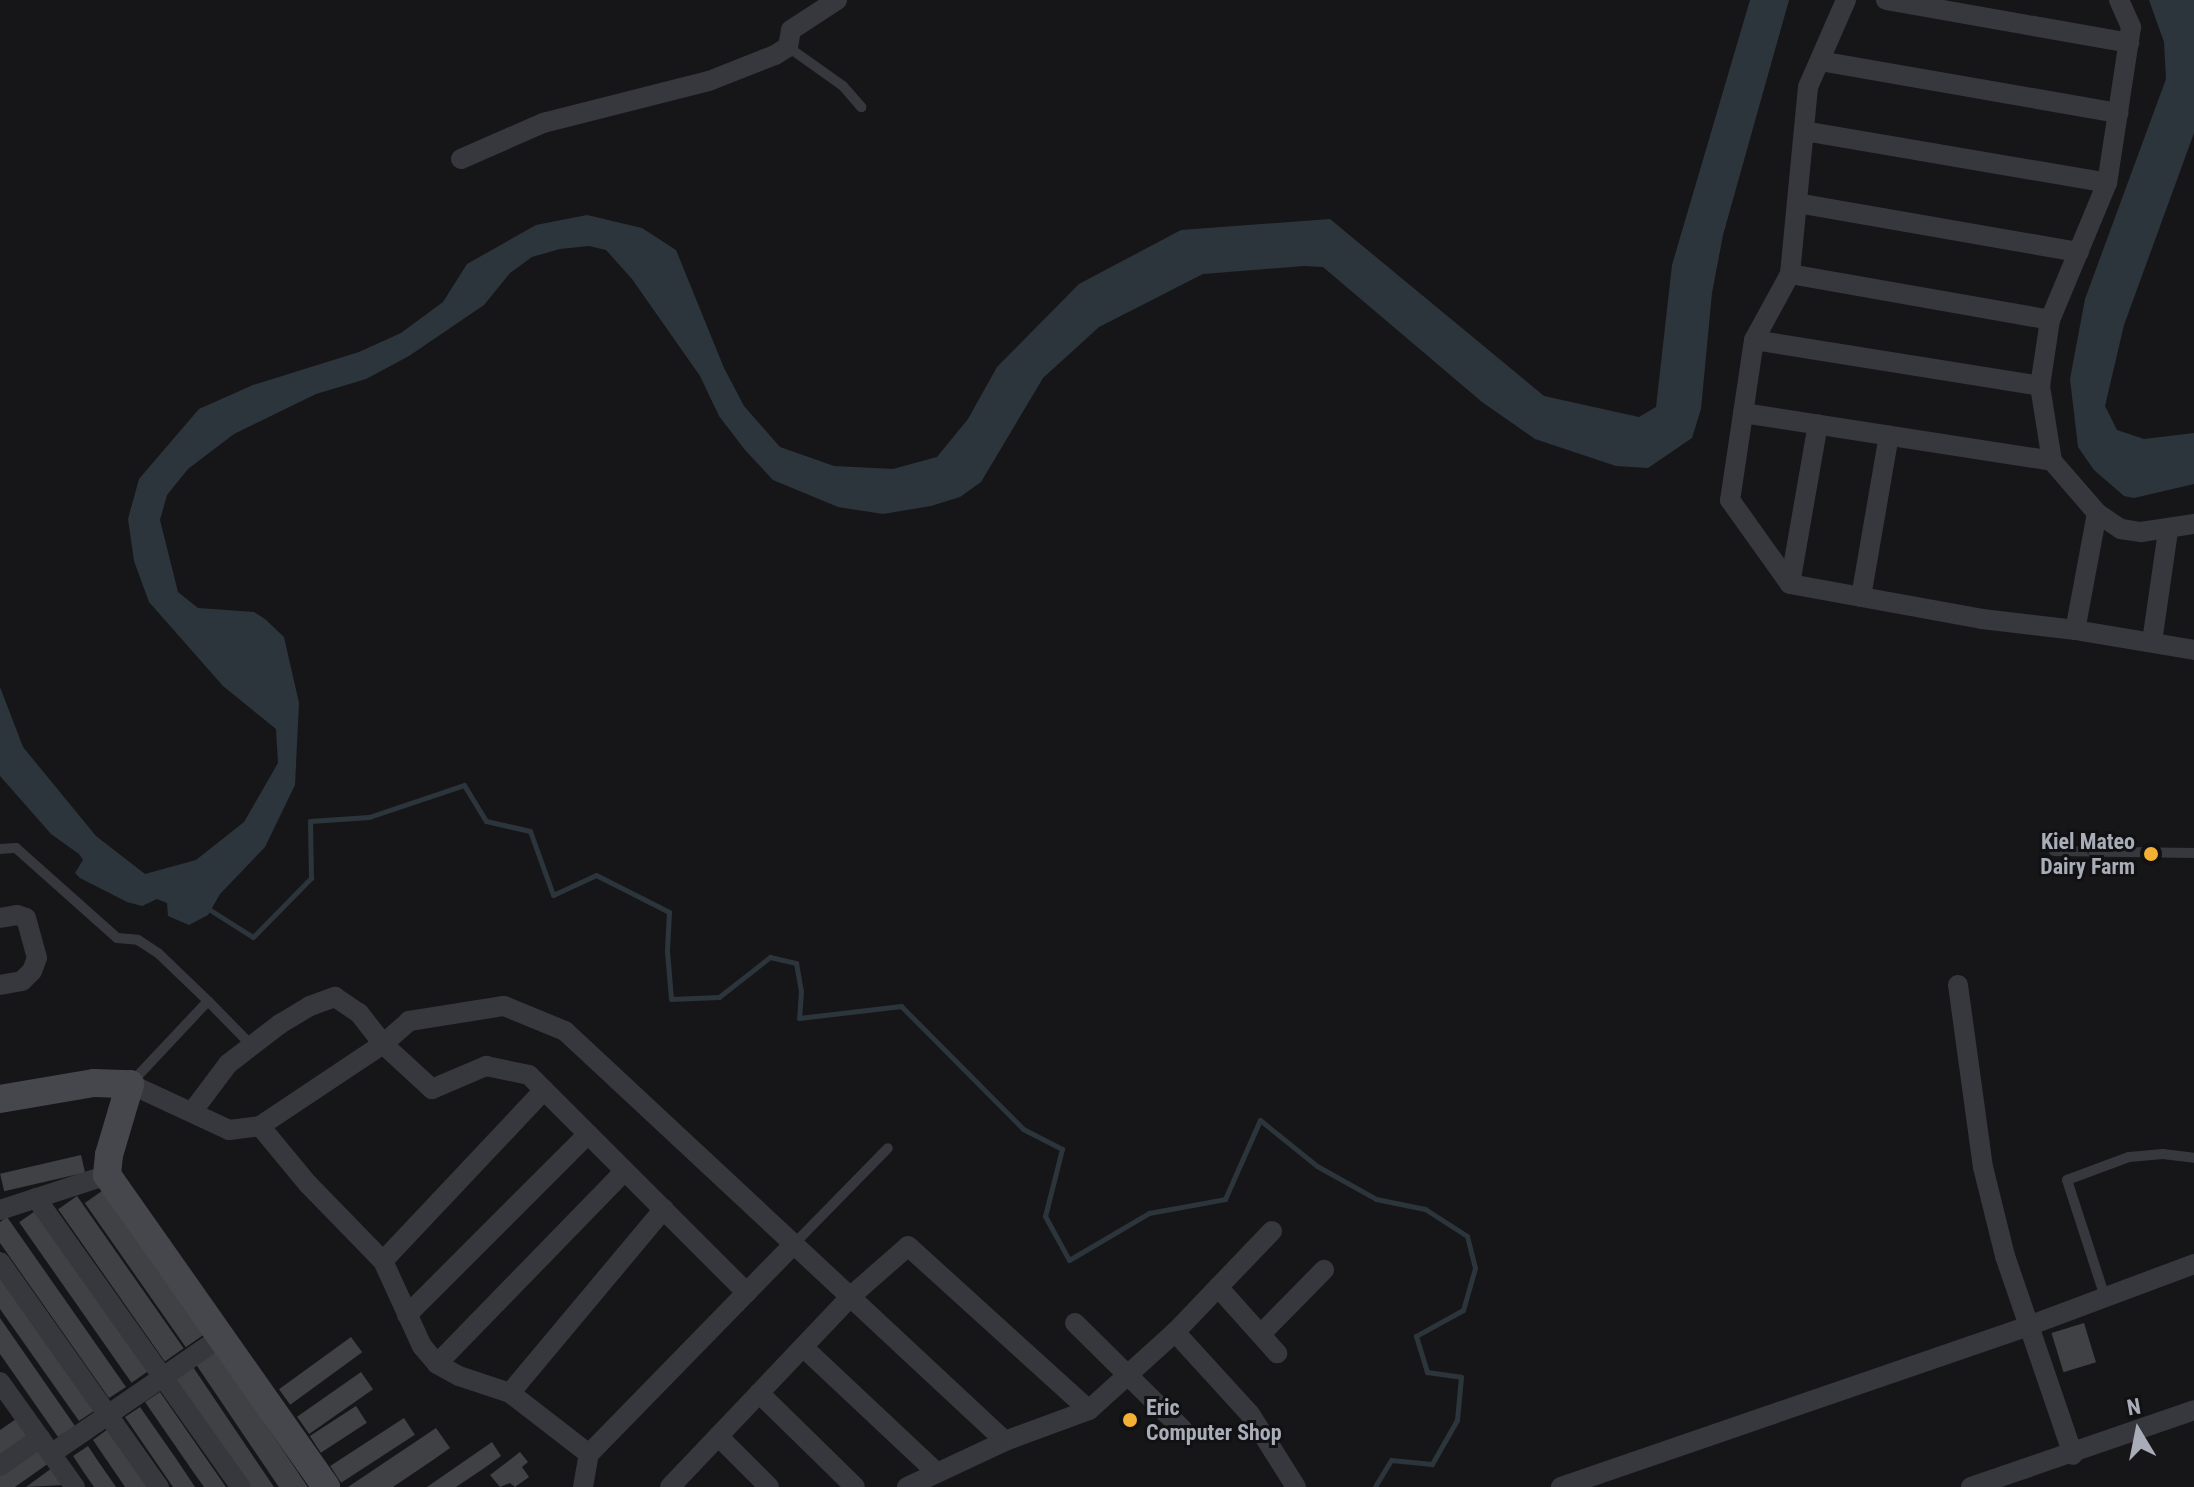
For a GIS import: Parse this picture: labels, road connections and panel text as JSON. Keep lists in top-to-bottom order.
{
  "places": ["Kiel Mateo Dairy Farm", "Eric Computer Shop"],
  "north": "top"
}
